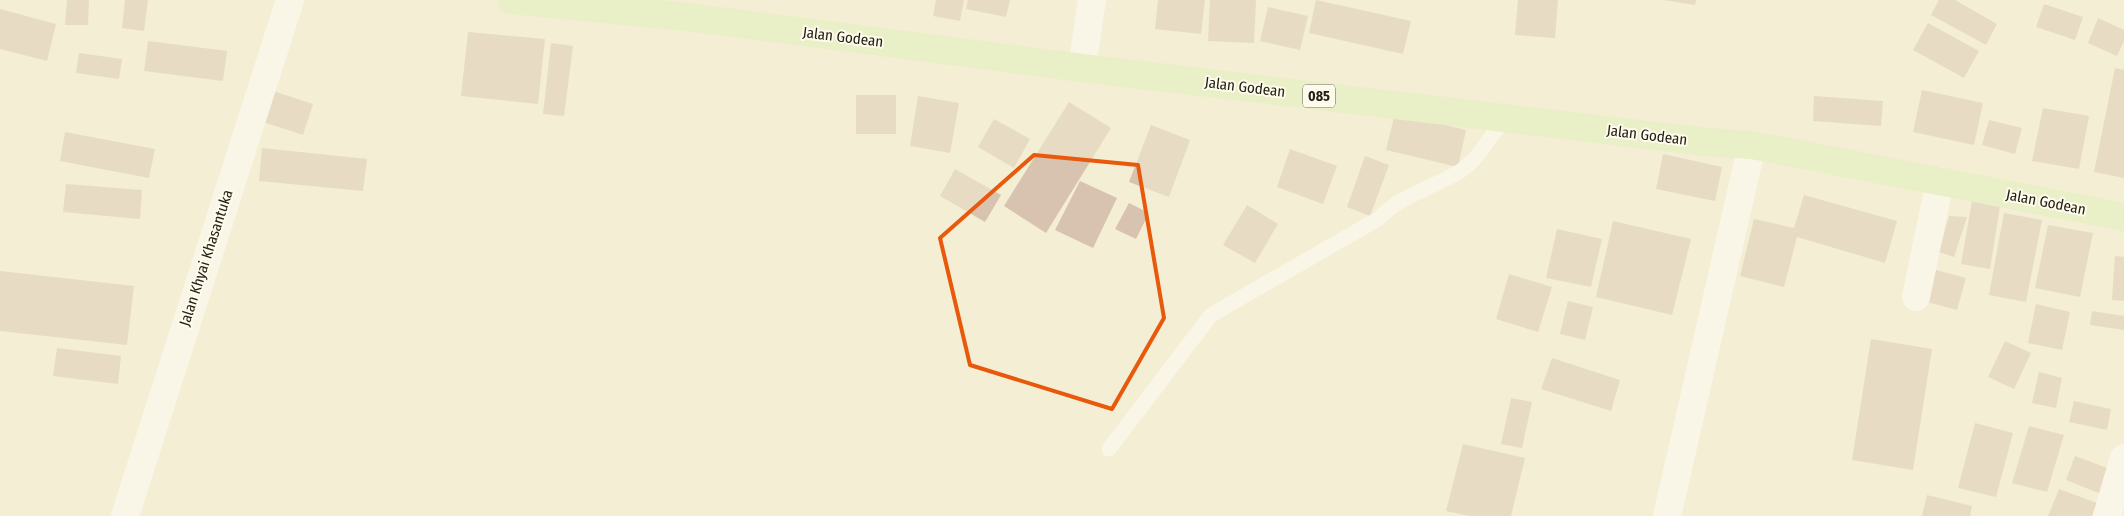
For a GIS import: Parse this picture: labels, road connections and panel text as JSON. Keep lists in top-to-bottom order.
{
  "streets": {
    "main road": ["Jalan Godean", "085"],
    "street": ["Jalan Khyai Khasantuka"]
  }
}
